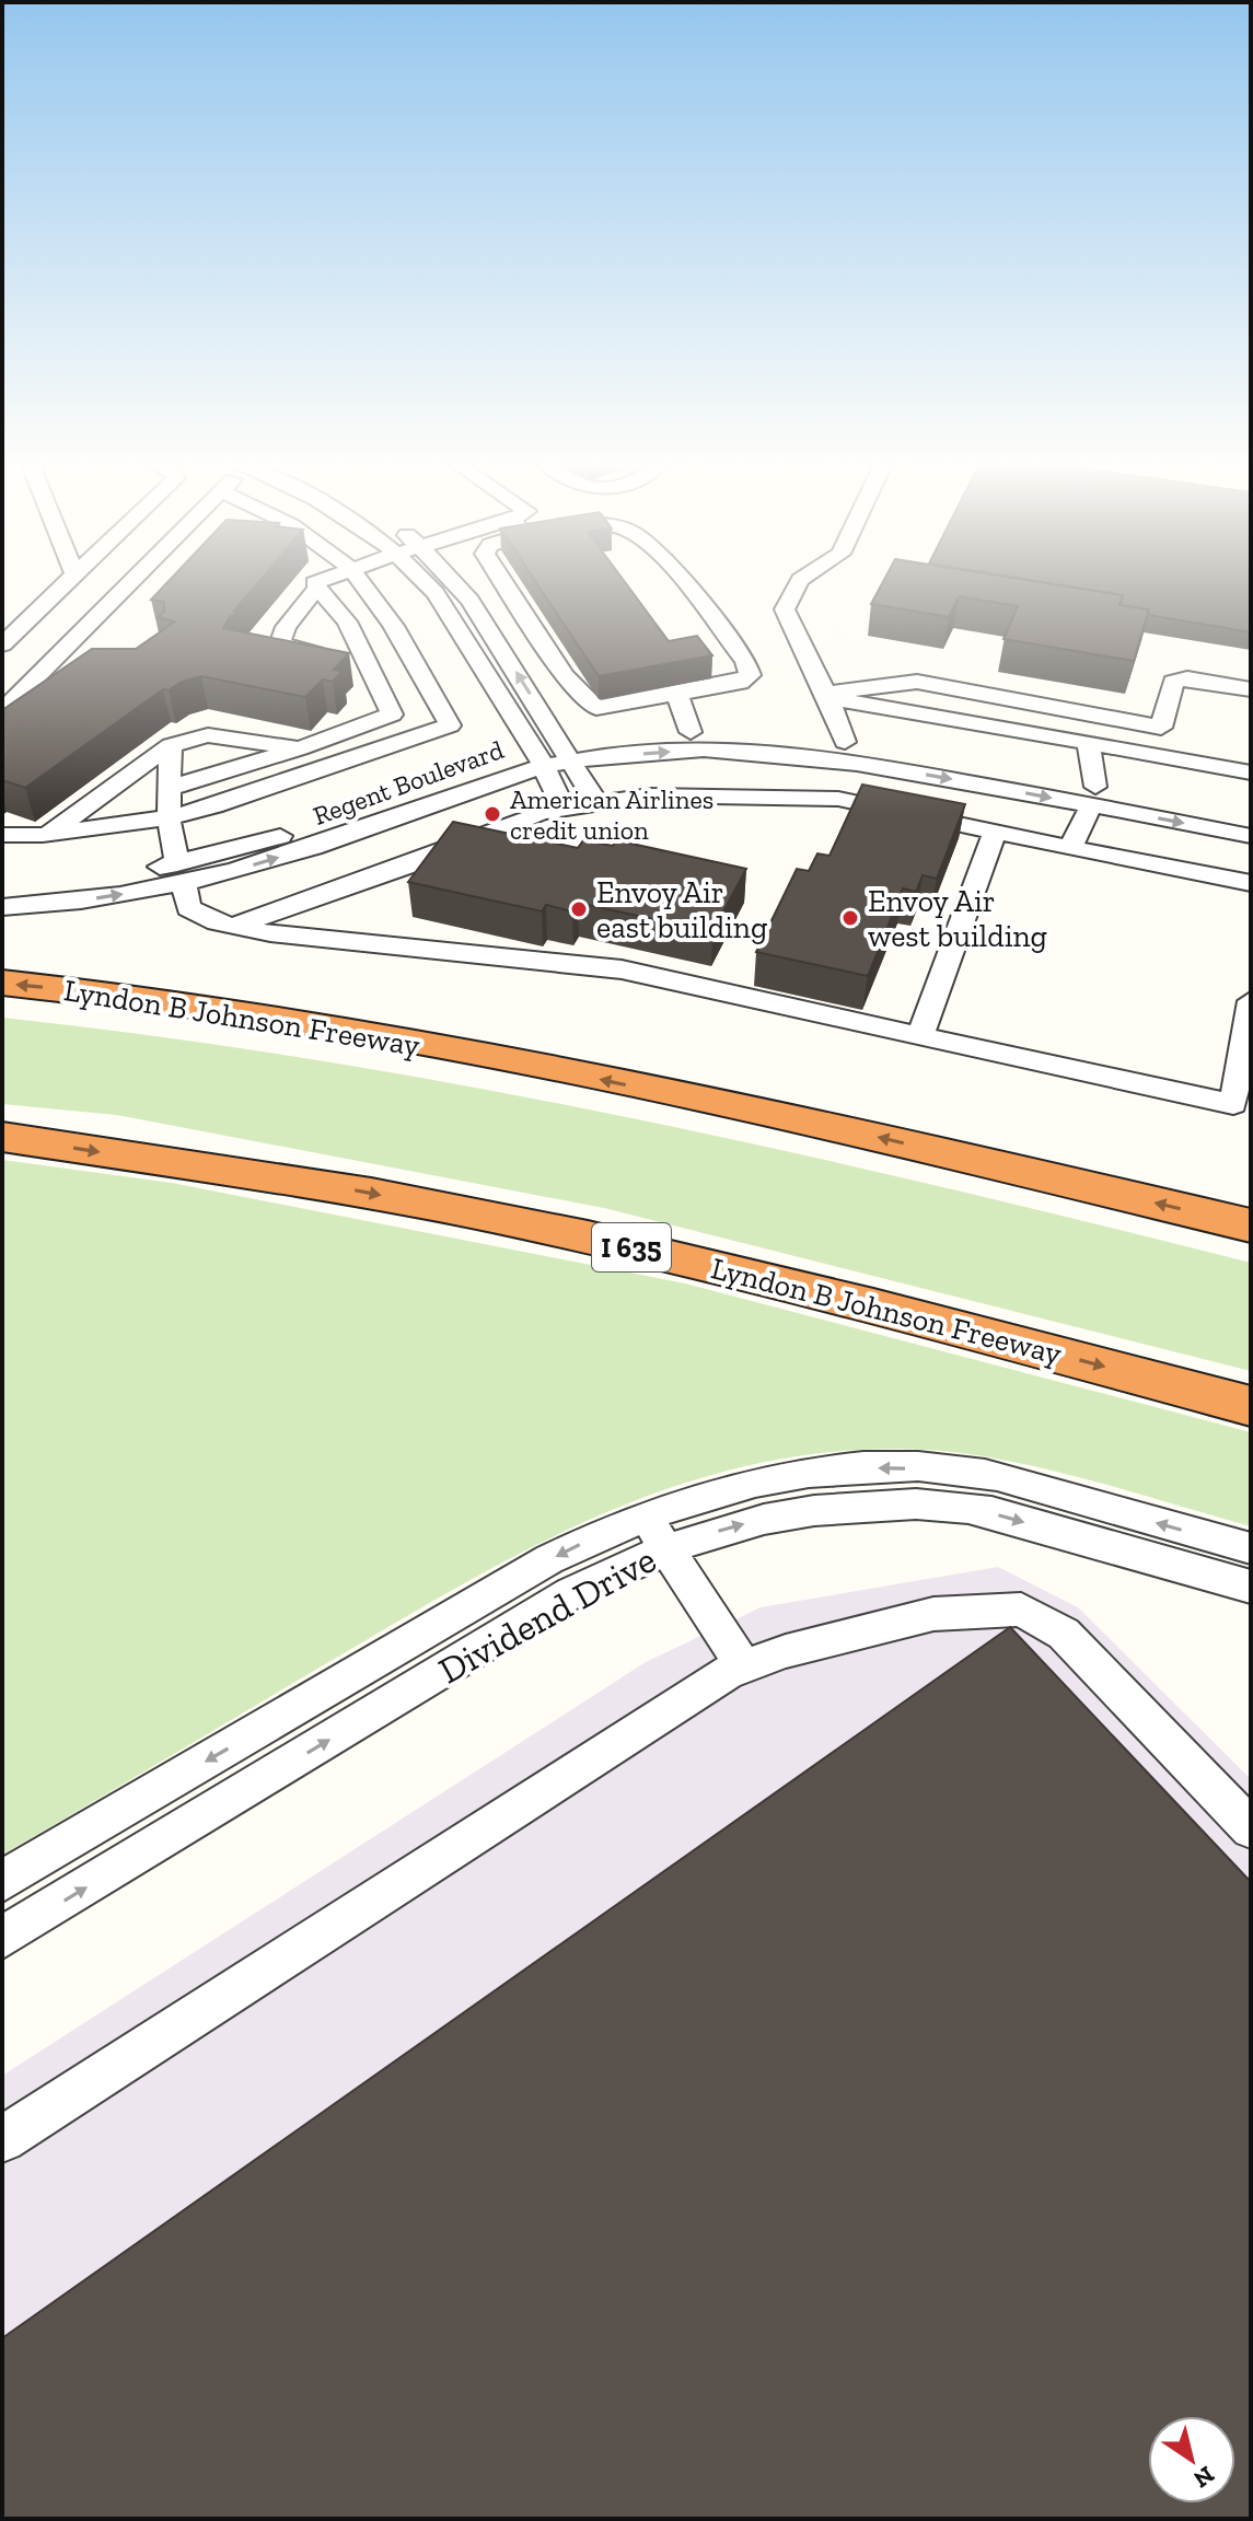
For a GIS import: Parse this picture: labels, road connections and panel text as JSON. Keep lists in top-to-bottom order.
{
  "streets": {
    "highway": ["Lyndon B Johnson Freeway", "I 635"],
    "street": ["Regent Boulevard", "Dividend Drive"]
  },
  "places": ["American Airlines credit union", "Envoy Air east building", "Envoy Air west building"],
  "north": "bottom right"
}
